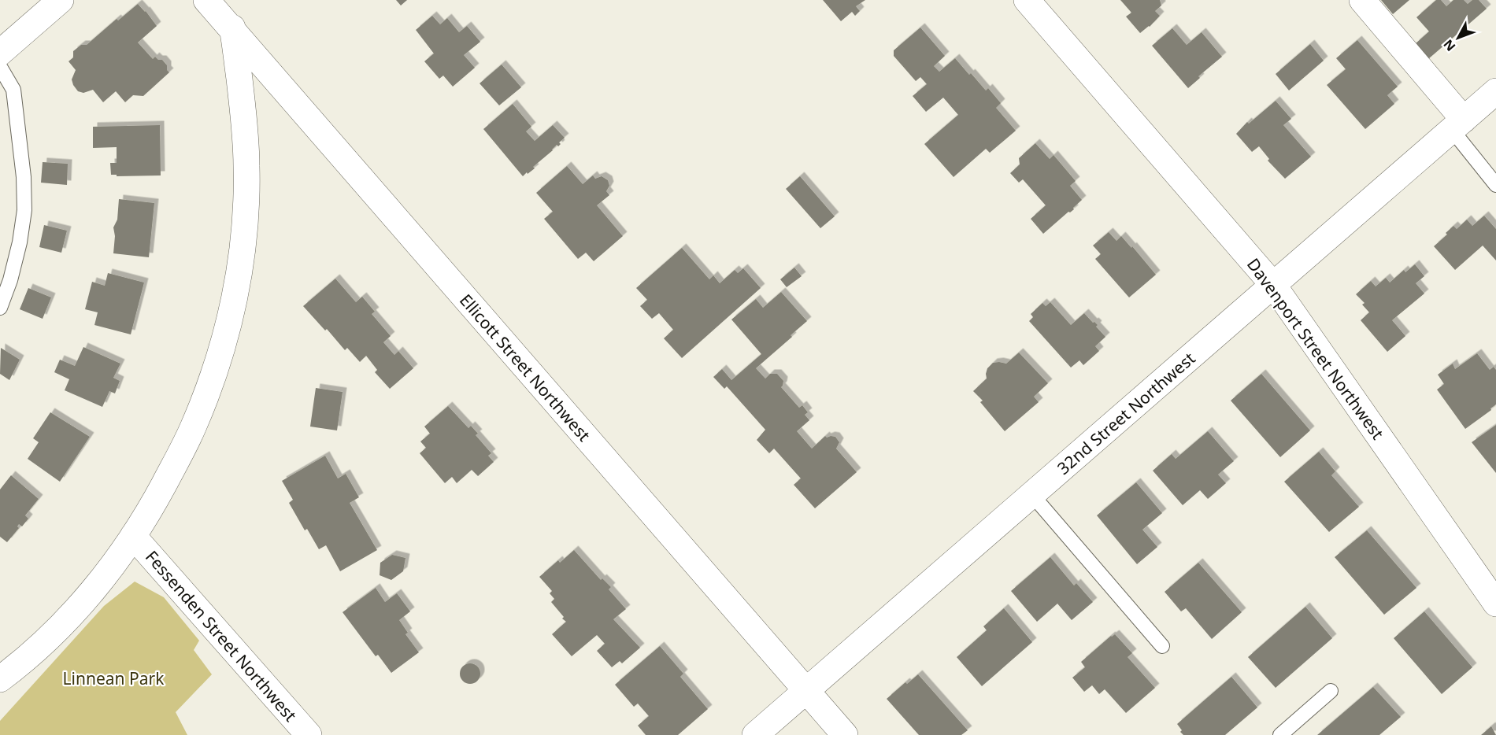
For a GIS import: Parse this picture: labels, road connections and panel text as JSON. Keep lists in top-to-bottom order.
{
  "streets": {
    "street": [
      "Davenport Street Northwest",
      "Ellicott Street Northwest",
      "32nd Street Northwest",
      "Fessenden Street Northwest"
    ]
  },
  "crossings": [
    ["Davenport Street Northwest", "32nd Street Northwest"],
    ["Ellicott Street Northwest", "32nd Street Northwest"]
  ],
  "parks": ["Linnean Park"],
  "north": "bottom left"
}
